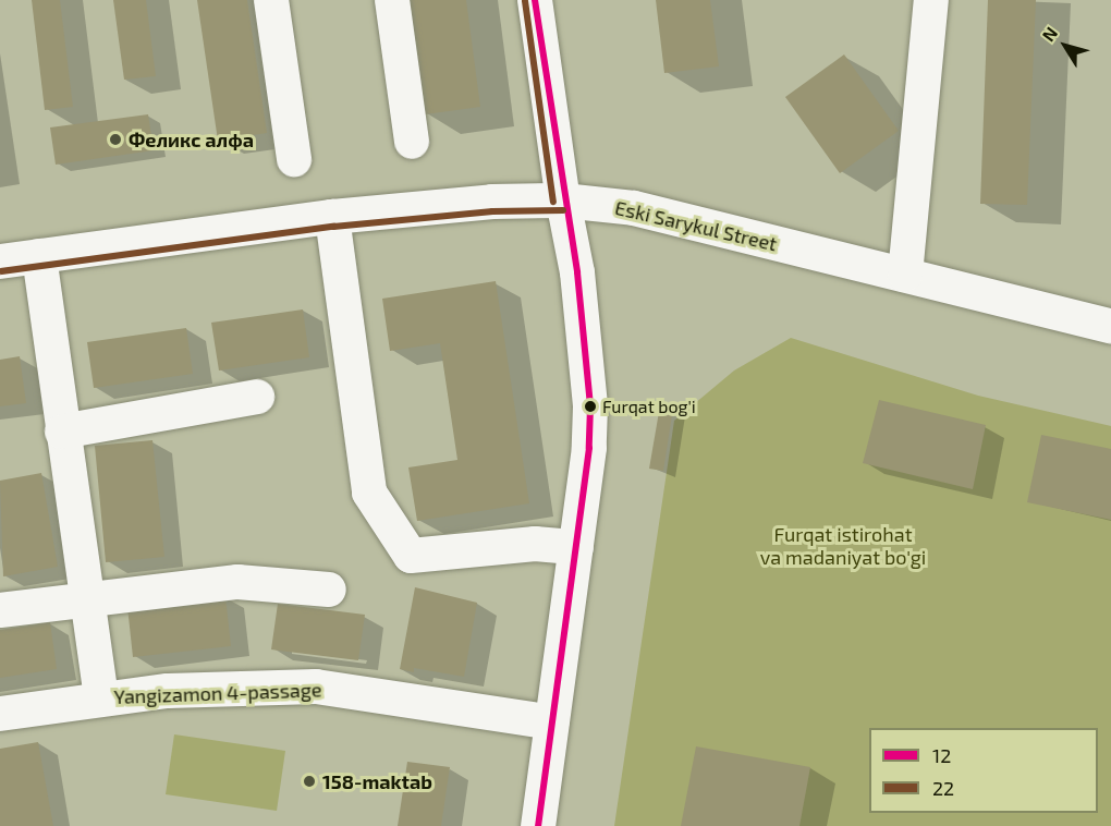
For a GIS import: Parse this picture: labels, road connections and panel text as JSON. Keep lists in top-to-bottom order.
{
  "streets": {
    "street": ["Eski Sarykul Street", "Yangizamon 4-passage"]
  },
  "parks": ["Furqat istirohat va madaniyat bo'gi"],
  "places": ["Феликс алфа", "Furqat bog'i", "158-maktab"],
  "lines": ["transit line 12", "transit line 22"],
  "legend": ["12", "22"],
  "north": "top left"
}
